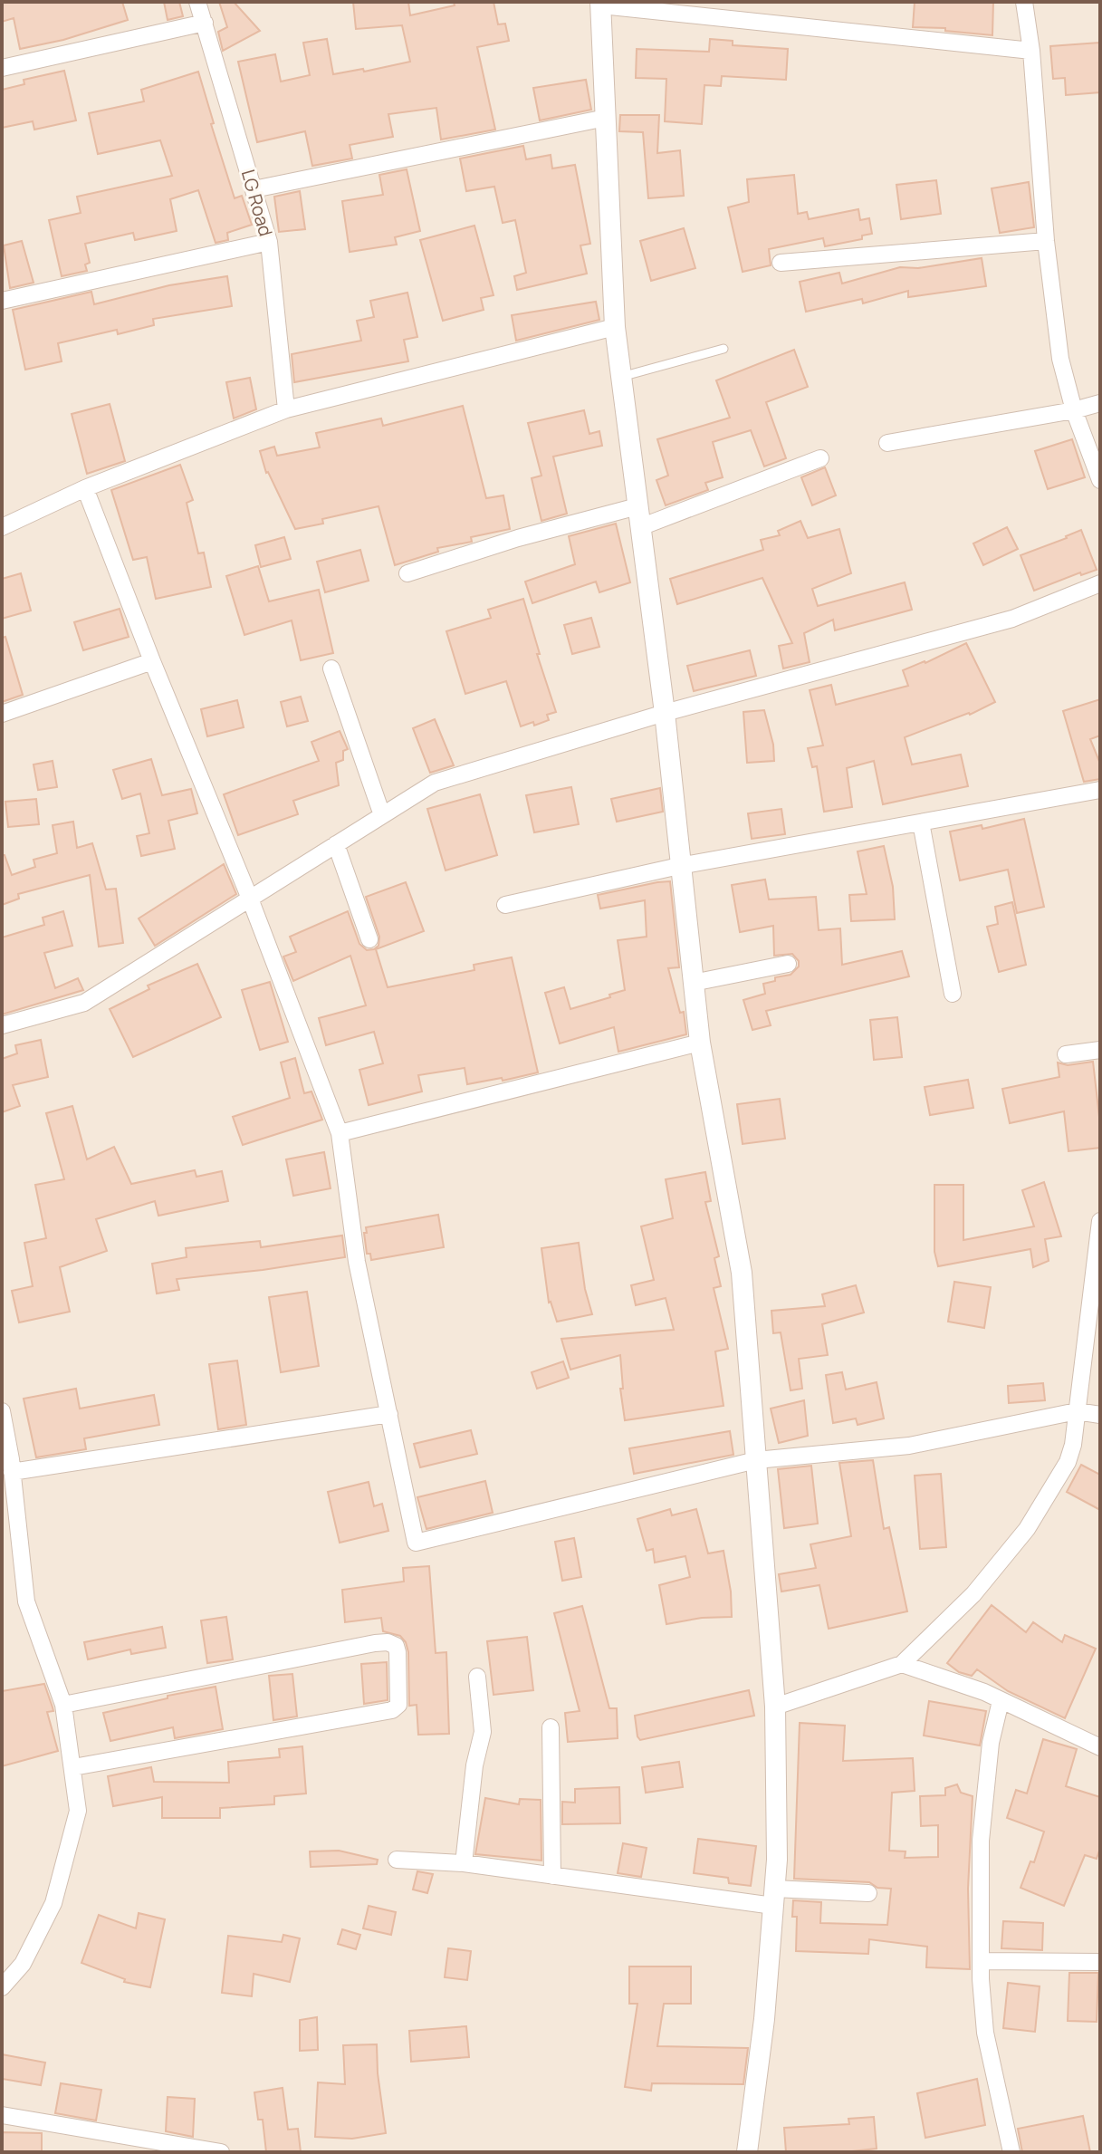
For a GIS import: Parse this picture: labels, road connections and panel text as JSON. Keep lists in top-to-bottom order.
{
  "streets": {
    "street": ["LG Road"]
  }
}
